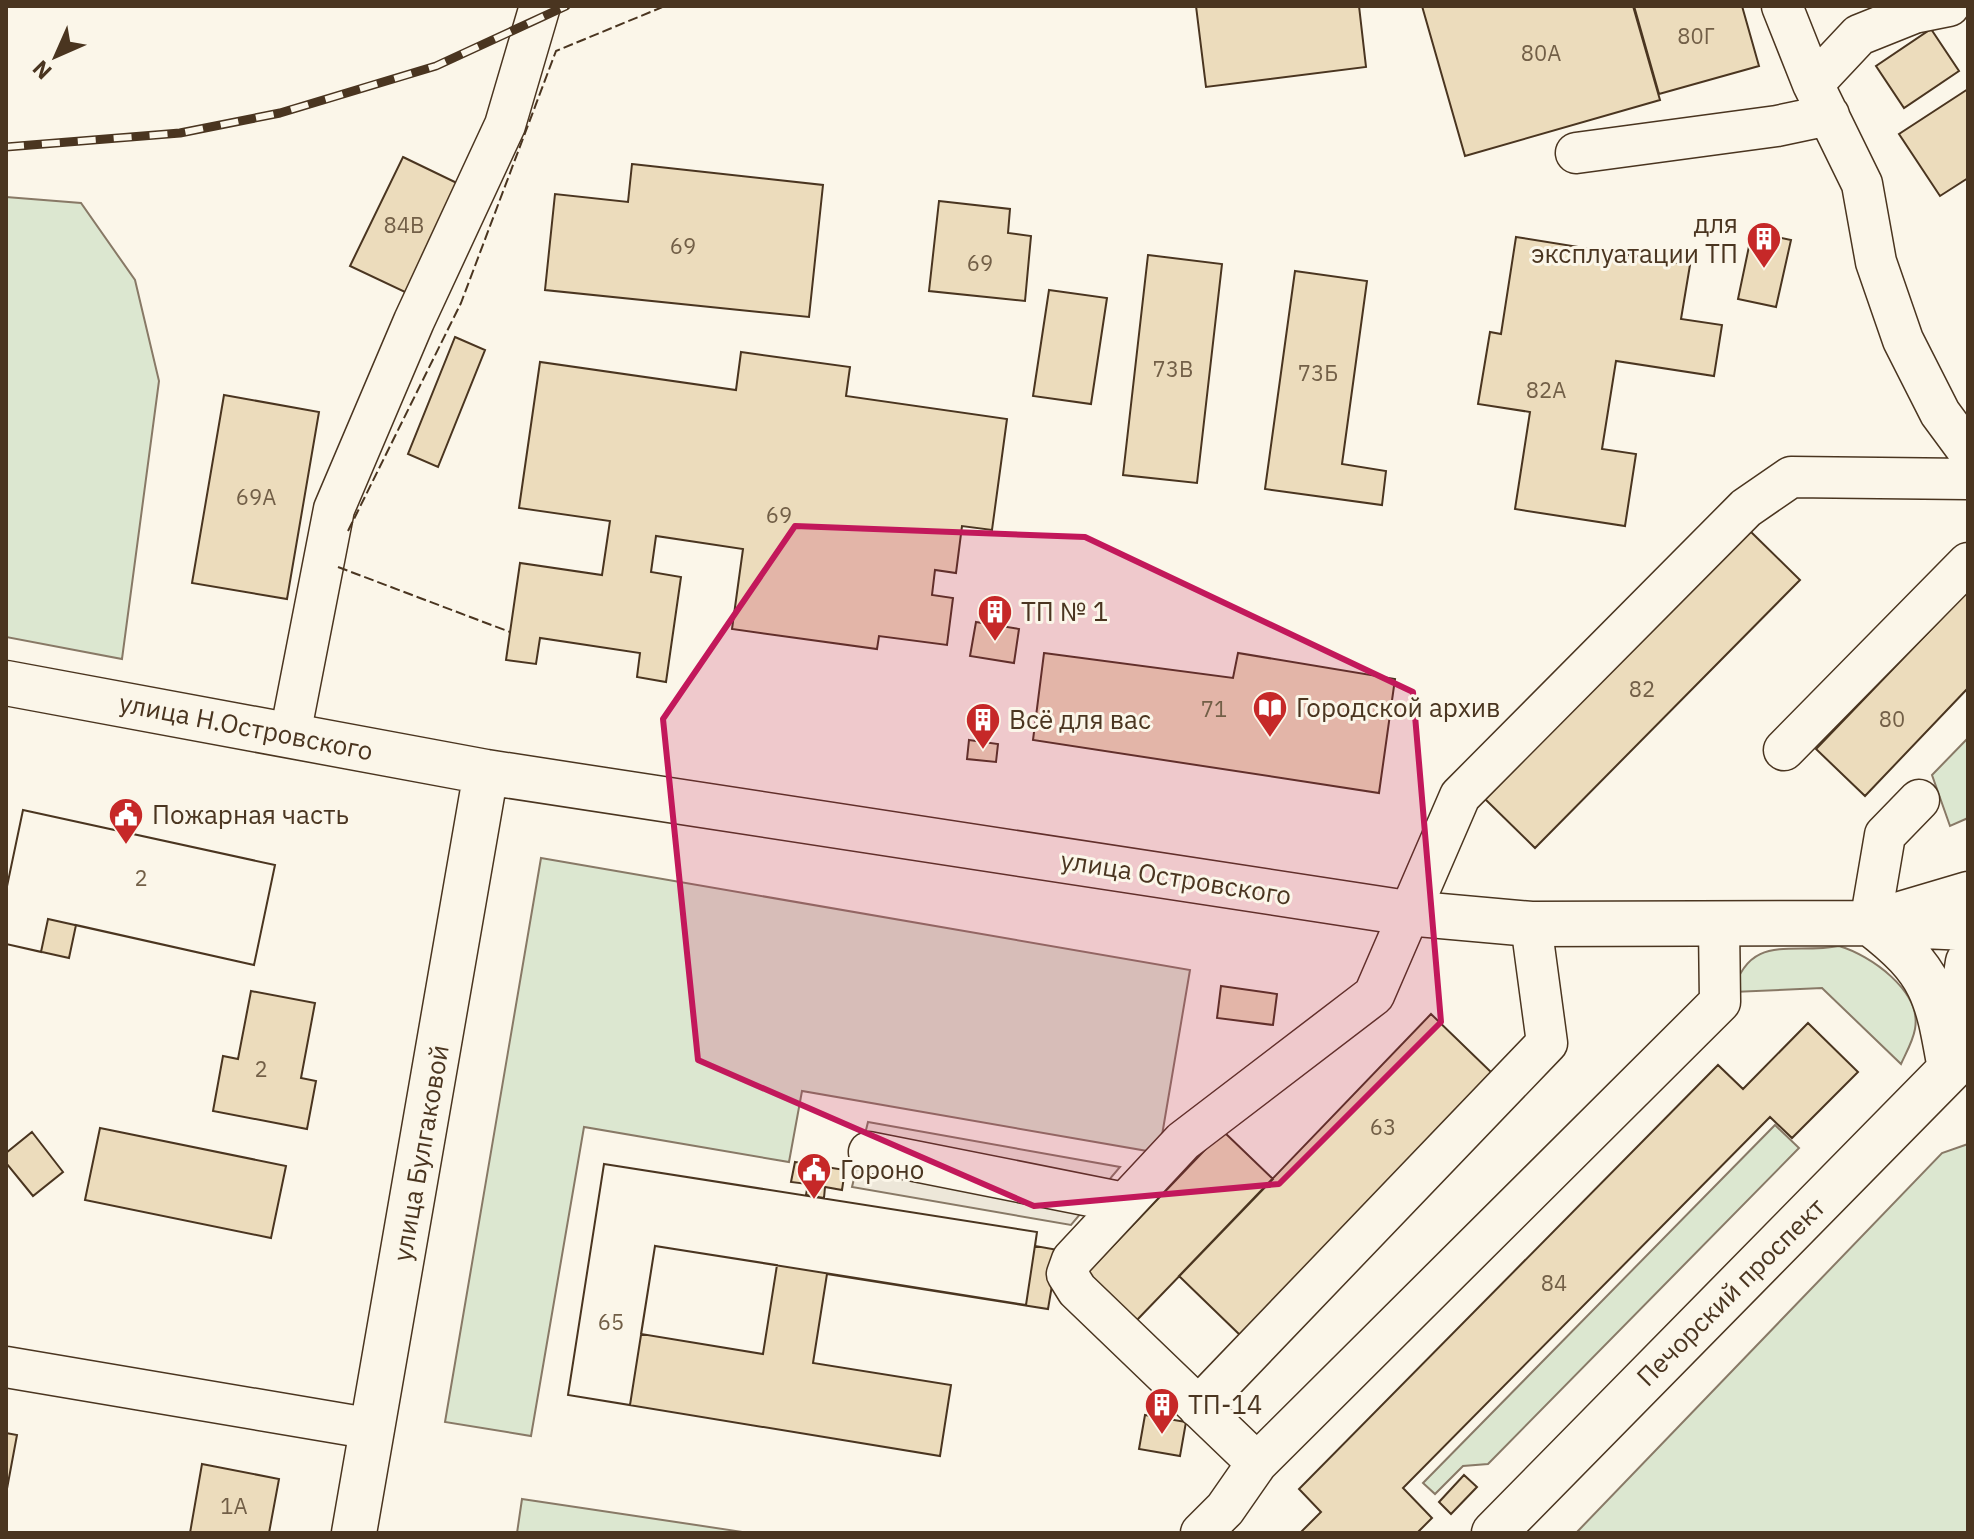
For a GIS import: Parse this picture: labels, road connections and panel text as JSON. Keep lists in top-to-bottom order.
{
  "streets": {
    "main road": [
      "улица Н.Островского",
      "улица Островского",
      "улица Булгаковой",
      "Печорский проспект"
    ]
  },
  "crossings": [
    ["улица Н.Островского", "улица Островского"],
    ["улица Н.Островского", "улица Булгаковой"],
    ["улица Островского", "улица Булгаковой"]
  ],
  "places": {
    "building": [
      "для эксплуатации ТП",
      "ТП № 1",
      "Всё для вас",
      "ТП-14"
    ],
    "library": ["Городской архив"],
    "public building": ["Пожарная часть", "Гороно"]
  },
  "house_numbers": [
    "80Г",
    "80А",
    "84В",
    "69",
    "69",
    "73В",
    "73Б",
    "82А",
    "69А",
    "69",
    "82",
    "71",
    "80",
    "2",
    "2",
    "63",
    "84",
    "65",
    "1А"
  ],
  "north": "bottom left"
}
